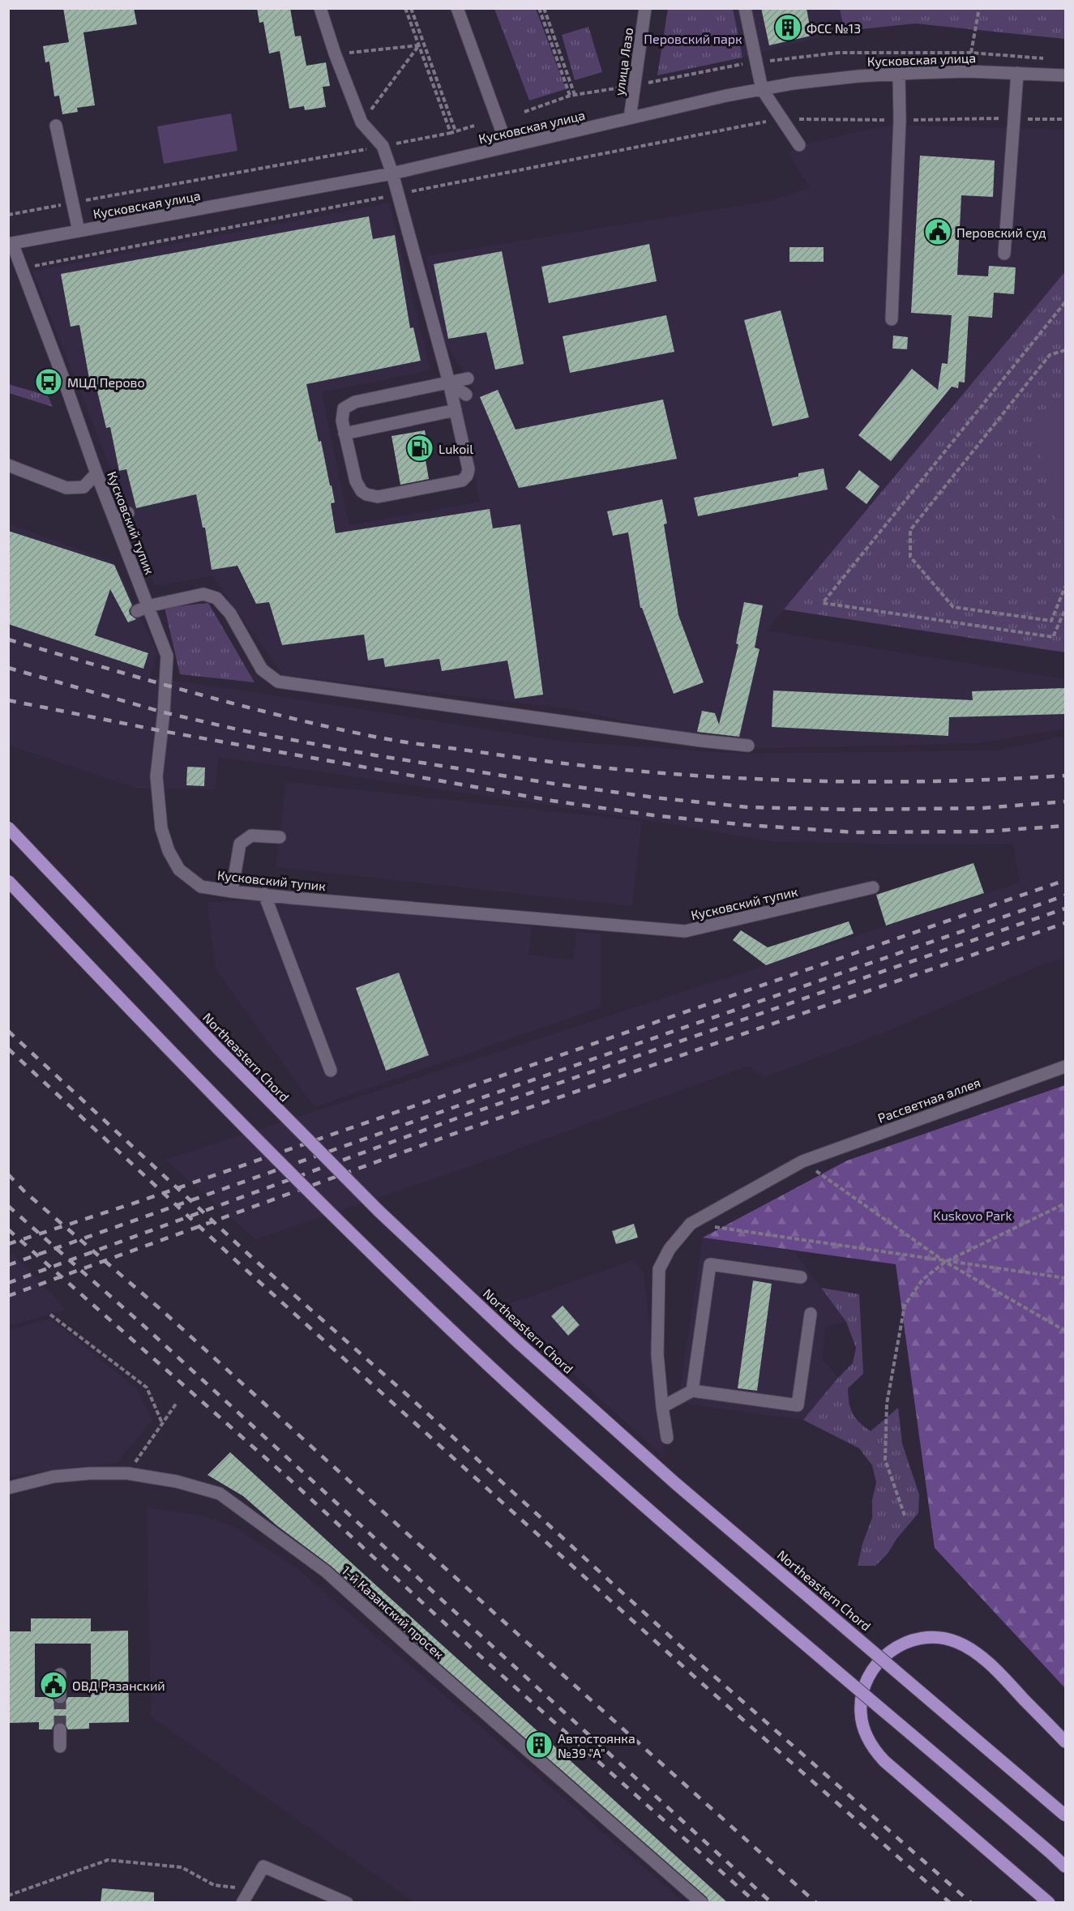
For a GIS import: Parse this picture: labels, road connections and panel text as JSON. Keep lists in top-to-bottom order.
{
  "streets": {
    "main road": ["Northeastern Chord"],
    "street": [
      "Кусковская улица",
      "улица Лазо",
      "Кусковский тупик",
      "Рассветная аллея",
      "1-й Казанский просек"
    ]
  },
  "crossings": [
    ["Кусковская улица", "улица Лазо"],
    ["Кусковская улица", "Кусковский тупик"]
  ],
  "parks": ["Перовский парк", "Kuskovo Park"],
  "places": {
    "building": ["ФСС №13", "Автостоянка №39 \"А\""],
    "public building": ["Перовский суд", "ОВД Рязанский"],
    "bus stop": ["МЦД Перово"],
    "fuel station": ["Lukoil"]
  }
}
